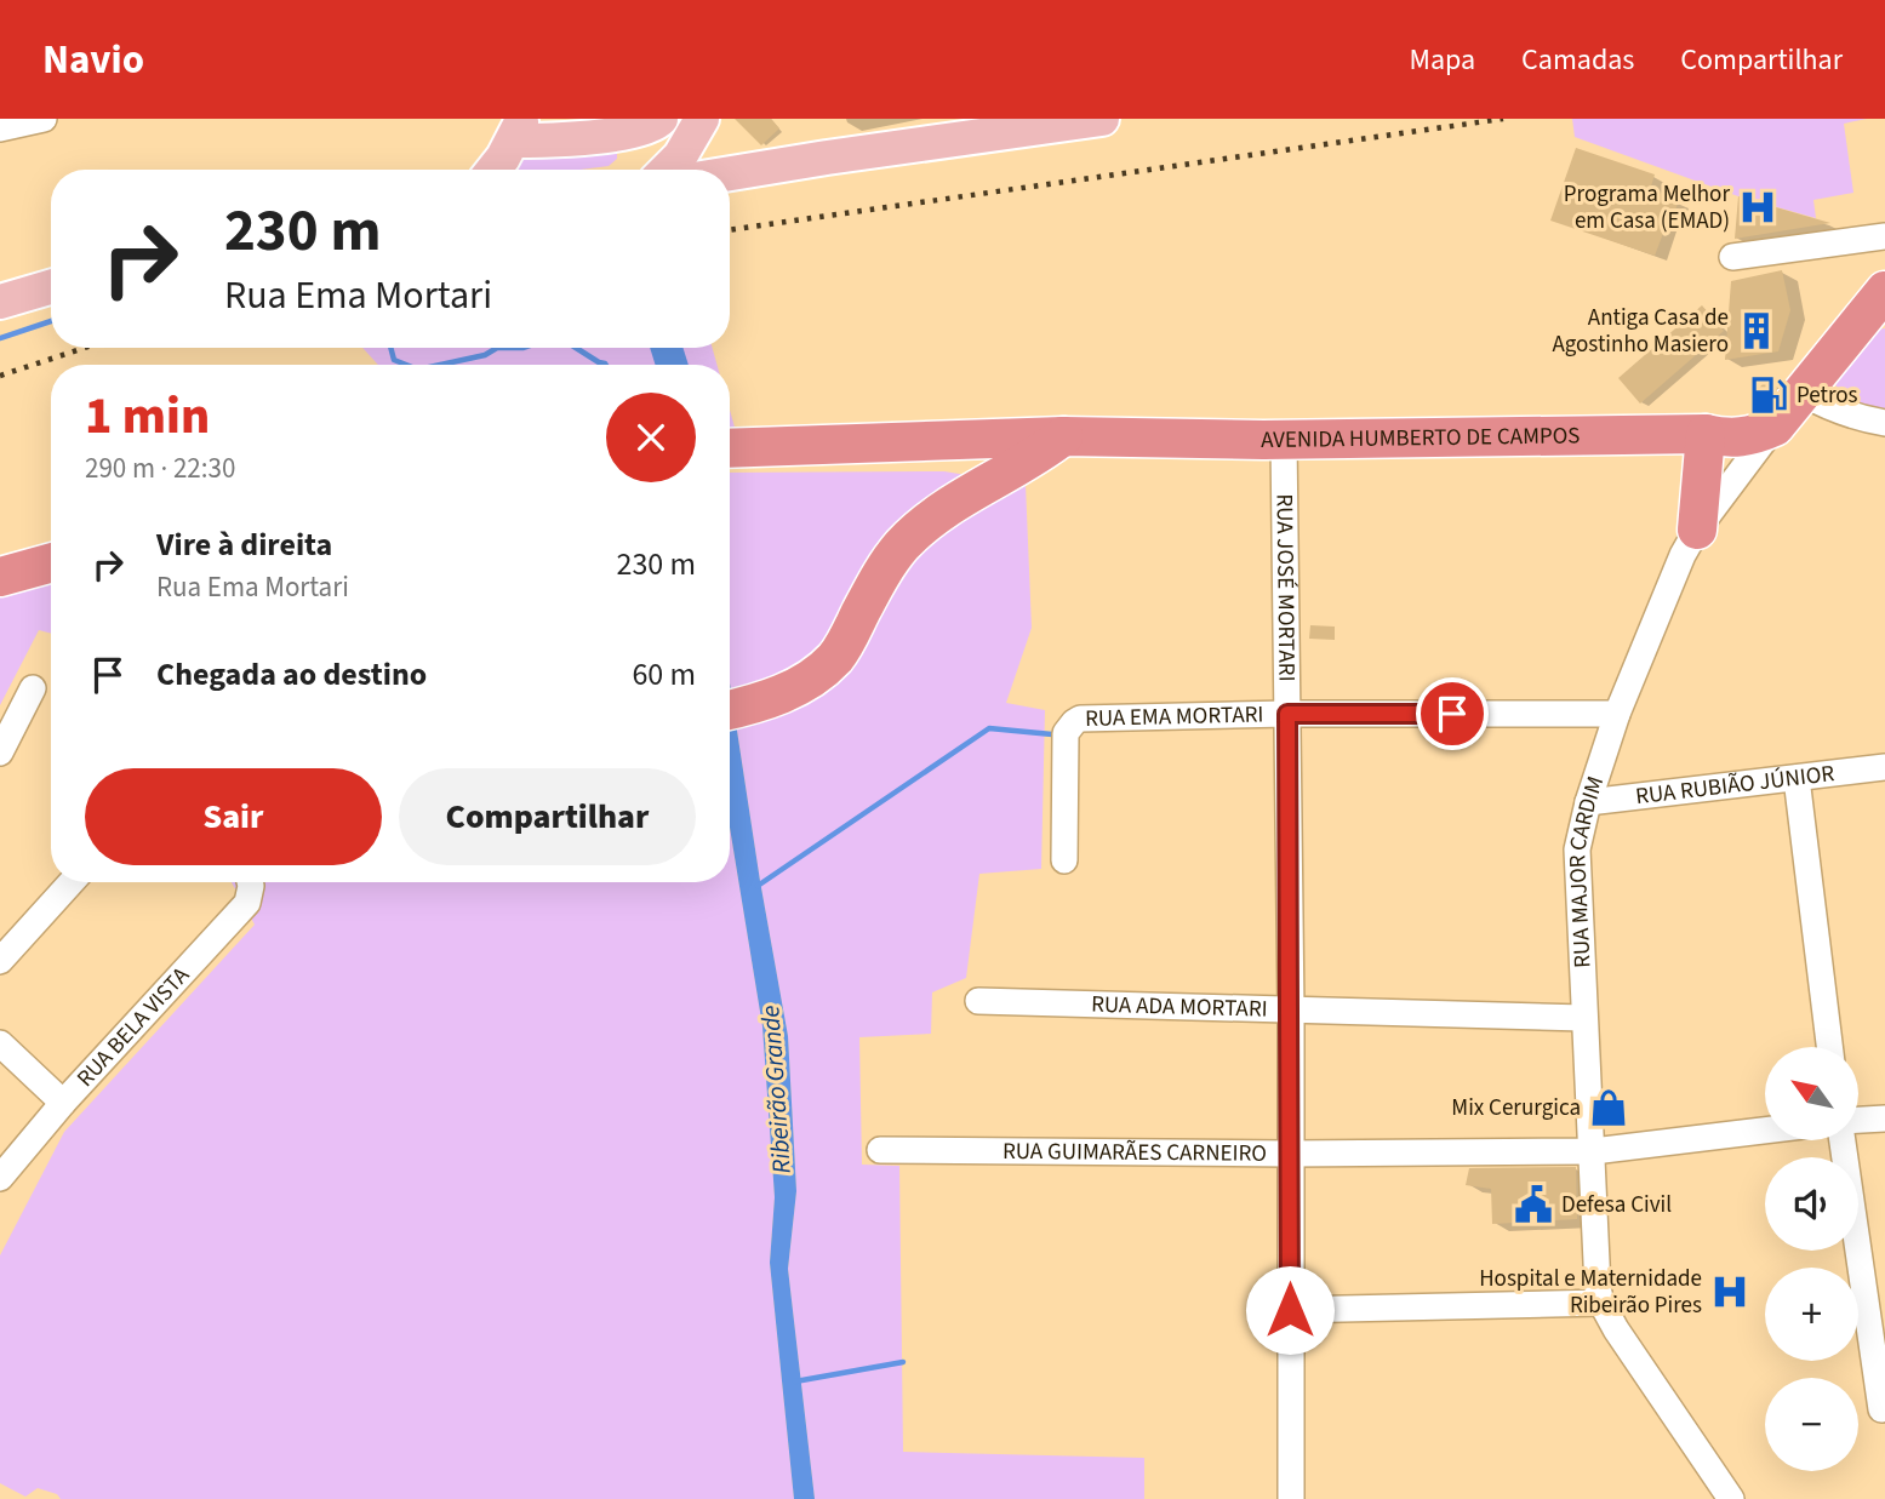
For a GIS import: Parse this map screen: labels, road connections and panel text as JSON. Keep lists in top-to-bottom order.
{
  "streets": {
    "highway": ["AVENIDA HUMBERTO DE CAMPOS", "RUA MAJOR CARDIM"],
    "street": [
      "RUA JOSÉ MORTARI",
      "RUA EMA MORTARI",
      "RUA RUBIÃO JÚNIOR",
      "RUA ADA MORTARI",
      "RUA BELA VISTA",
      "RUA GUIMARÃES CARNEIRO"
    ]
  },
  "crossings": [
    ["AVENIDA HUMBERTO DE CAMPOS", "RUA JOSÉ MORTARI"],
    ["AVENIDA HUMBERTO DE CAMPOS", "RUA MAJOR CARDIM"],
    ["RUA JOSÉ MORTARI", "RUA EMA MORTARI"],
    ["RUA JOSÉ MORTARI", "RUA ADA MORTARI"],
    ["RUA JOSÉ MORTARI", "RUA GUIMARÃES CARNEIRO"],
    ["RUA EMA MORTARI", "RUA MAJOR CARDIM"],
    ["RUA RUBIÃO JÚNIOR", "RUA MAJOR CARDIM"],
    ["RUA MAJOR CARDIM", "RUA ADA MORTARI"],
    ["RUA MAJOR CARDIM", "RUA GUIMARÃES CARNEIRO"]
  ],
  "water": ["Ribeirão Grande"],
  "places": {
    "hospital": ["Programa Melhor em Casa (EMAD)", "Hospital e Maternidade Ribeirão Pires"],
    "building": ["Antiga Casa de Agostinho Masiero"],
    "fuel station": ["Petros"],
    "shop": ["Mix Cerurgica"],
    "public building": ["Defesa Civil"]
  },
  "north": "top left",
  "page": {
    "header": "Navio",
    "nav": ["Mapa", "Camadas", "Compartilhar"],
    "turn": ["230 m", "Rua Ema Mortari"],
    "heading": ["1 min", "290 m · 22:30"],
    "list": [
      {
        "name": "Vire à direita",
        "note": "Rua Ema Mortari",
        "value": "230 m"
      },
      {
        "name": "Chegada ao destino",
        "value": "60 m"
      }
    ],
    "buttons": ["Sair", "Compartilhar"],
    "map_buttons": ["+", "−"]
  }
}
